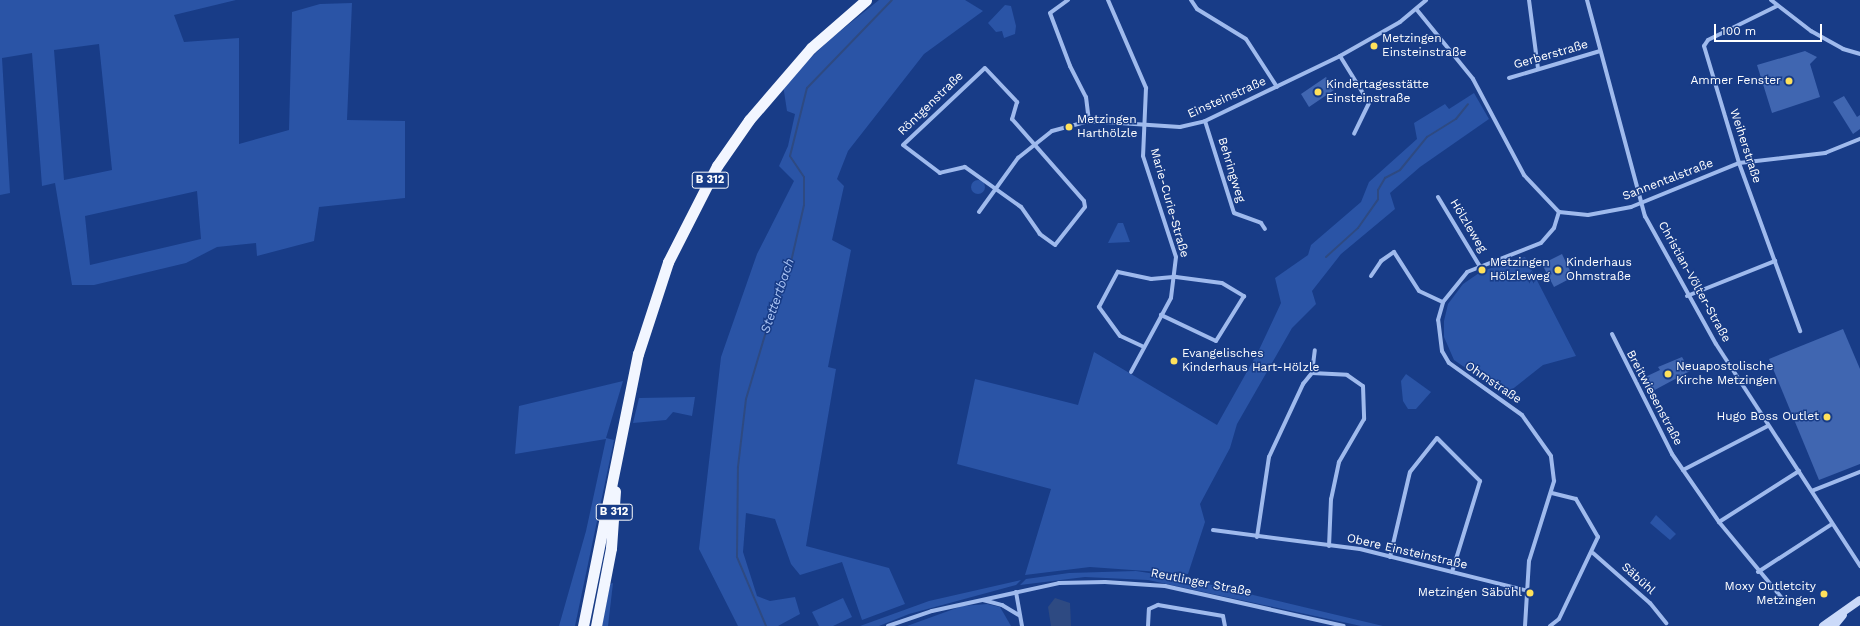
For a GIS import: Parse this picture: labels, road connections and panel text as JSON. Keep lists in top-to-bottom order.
{
  "streets": {
    "highway": ["B 312"],
    "street": [
      "Gerberstraße",
      "Einsteinstraße",
      "Röntgenstraße",
      "Weiherstraße",
      "Behringweg",
      "Sannentalstraße",
      "Marie-Curie-Straße",
      "Hölzleweg",
      "Christian-Völter-Straße",
      "Ohmstraße",
      "Breitwiesenstraße",
      "Obere Einsteinstraße",
      "Säbühl",
      "Reutlinger Straße"
    ]
  },
  "crossings": [
    ["Gerberstraße", "Christian-Völter-Straße"],
    ["Einsteinstraße", "Röntgenstraße"],
    ["Einsteinstraße", "Behringweg"],
    ["Einsteinstraße", "Marie-Curie-Straße"],
    ["Weiherstraße", "Sannentalstraße"],
    ["Sannentalstraße", "Christian-Völter-Straße"],
    ["Sannentalstraße", "Ohmstraße"],
    ["Hölzleweg", "Ohmstraße"],
    ["Ohmstraße", "Obere Einsteinstraße"]
  ],
  "water": ["Stettertbach"],
  "places": [
    "Metzingen Einsteinstraße",
    "Ammer Fenster",
    "Kindertagesstätte Einsteinstraße",
    "Metzingen Harthölzle",
    "Metzingen Hölzleweg",
    "Kinderhaus Ohmstraße",
    "Evangelisches Kinderhaus Hart-Hölzle",
    "Neuapostolische Kirche Metzingen",
    "Hugo Boss Outlet",
    "Metzingen Säbühl",
    "Moxy Outletcity Metzingen"
  ],
  "scale_bar": "100 m"
}
